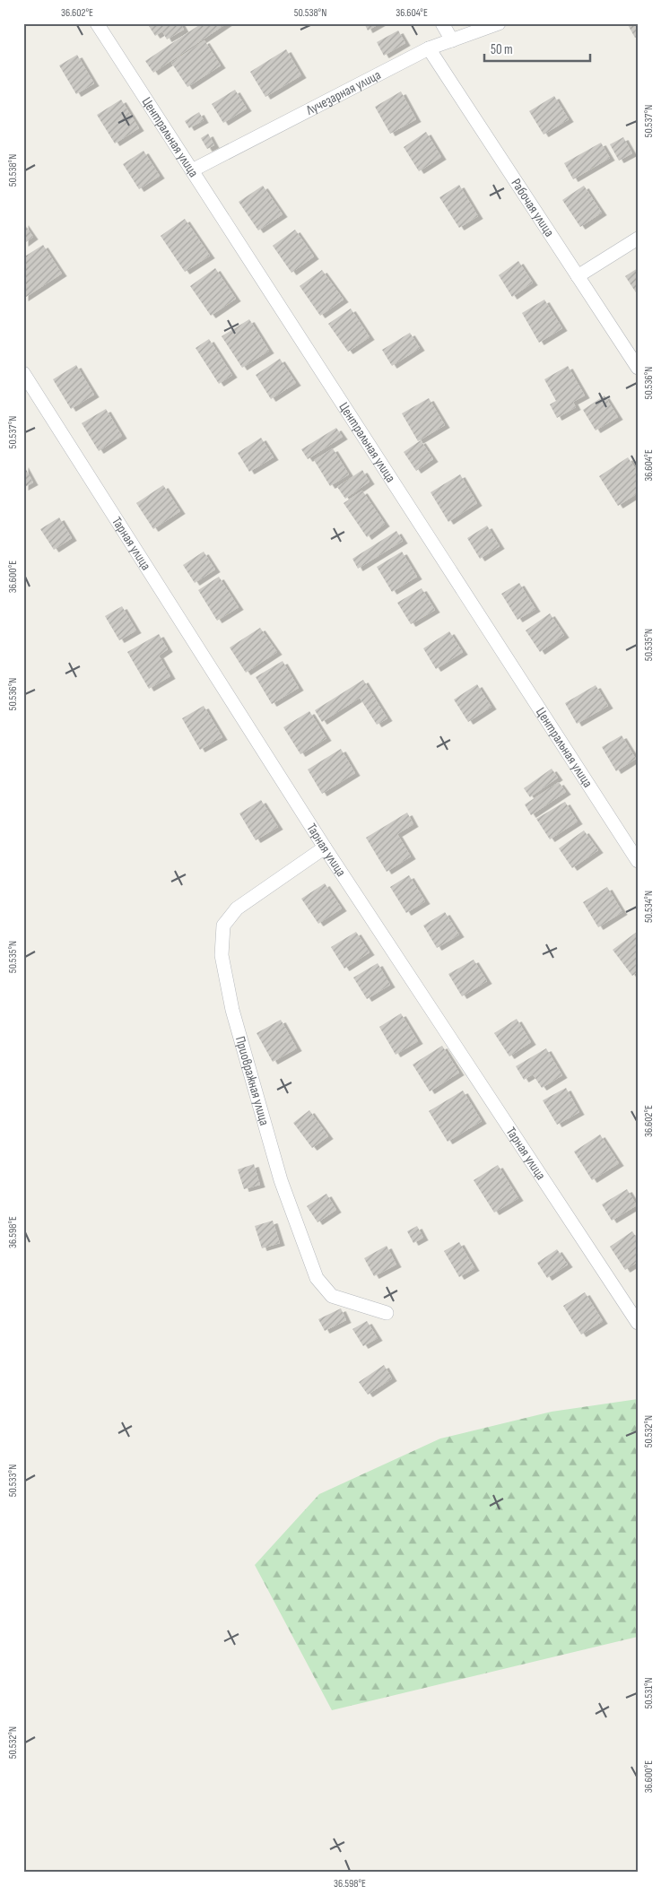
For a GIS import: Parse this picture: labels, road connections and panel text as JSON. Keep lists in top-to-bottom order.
{
  "streets": {
    "street": [
      "Лучезарная улица",
      "Центральная улица",
      "Рабочая улица",
      "Тарная улица",
      "Приовражная улица"
    ]
  },
  "crossings": [
    ["Лучезарная улица", "Центральная улица"],
    ["Лучезарная улица", "Рабочая улица"],
    ["Тарная улица", "Приовражная улица"]
  ],
  "scale_bar": "50 m",
  "coordinates": [
    "36.602°E",
    "50.538°N",
    "36.604°E",
    "50.537°N",
    "50.536°N",
    "36.600°E",
    "50.535°N",
    "50.534°N",
    "36.598°E",
    "50.532°N",
    "50.533°N",
    "50.531°N"
  ]
}
